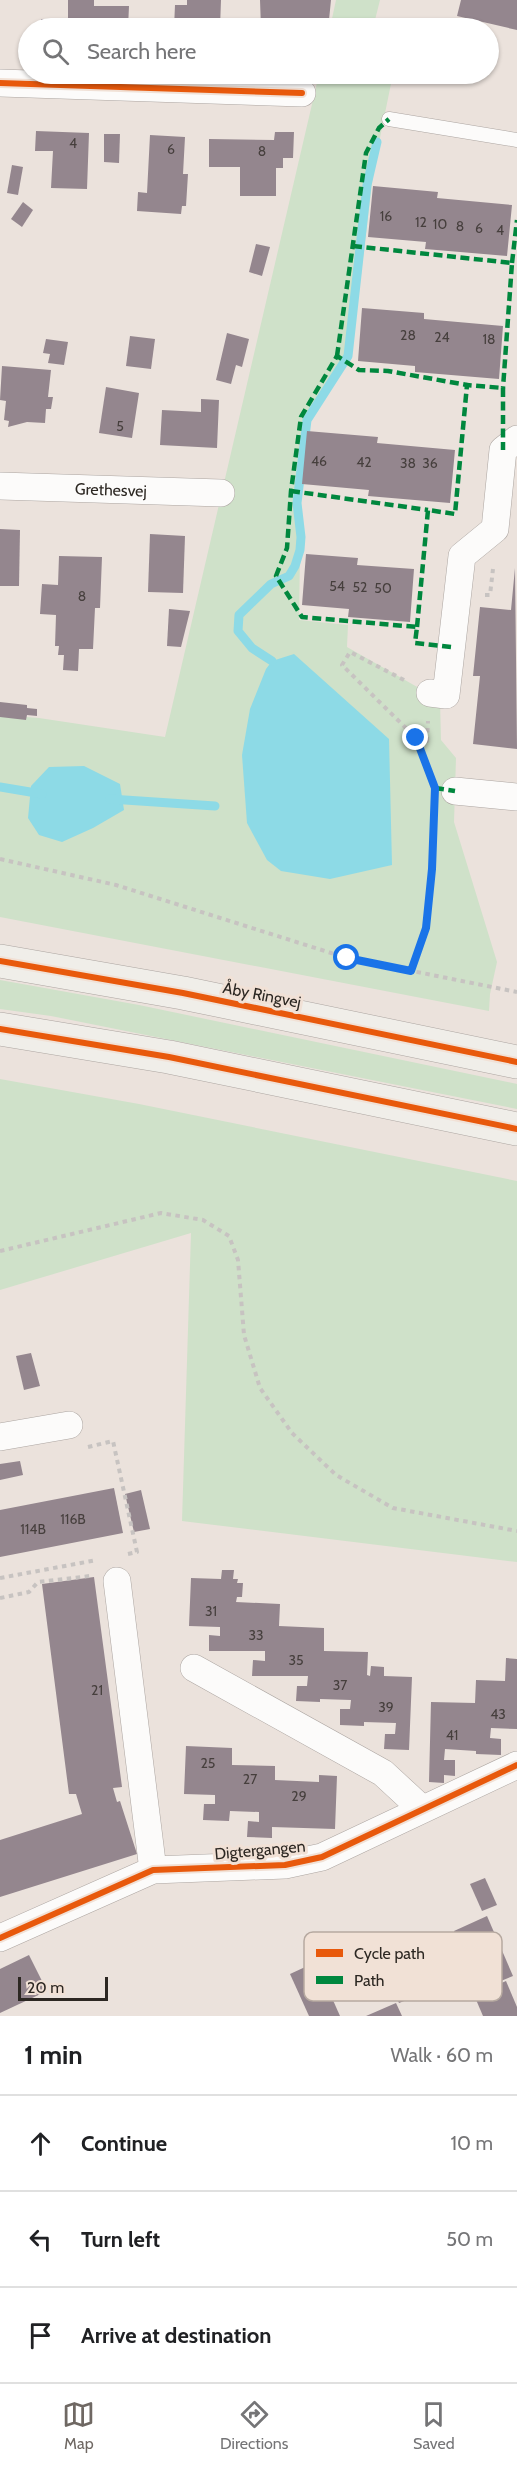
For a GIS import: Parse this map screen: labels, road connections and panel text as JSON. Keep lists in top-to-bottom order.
{
  "streets": {
    "main road": ["Åby Ringvej"],
    "street": ["Grethesvej", "Digtergangen"]
  },
  "house_numbers": [
    "4",
    "6",
    "8",
    "16",
    "12",
    "10",
    "8",
    "6",
    "4",
    "28",
    "24",
    "18",
    "5",
    "46",
    "42",
    "38",
    "36",
    "54",
    "52",
    "50",
    "8",
    "116B",
    "114B",
    "31",
    "33",
    "35",
    "37",
    "21",
    "39",
    "43",
    "41",
    "25",
    "27",
    "29"
  ],
  "legend": ["Cycle path", "Path"],
  "scale_bar": "20 m",
  "page": {
    "search": "Search here",
    "scale": "20 m",
    "heading": ["1 min", "Walk · 60 m"],
    "list": [
      ["Continue", "10 m"],
      ["Turn left", "50 m"],
      "Arrive at destination"
    ],
    "nav": ["Map", "Directions", "Saved"]
  }
}
